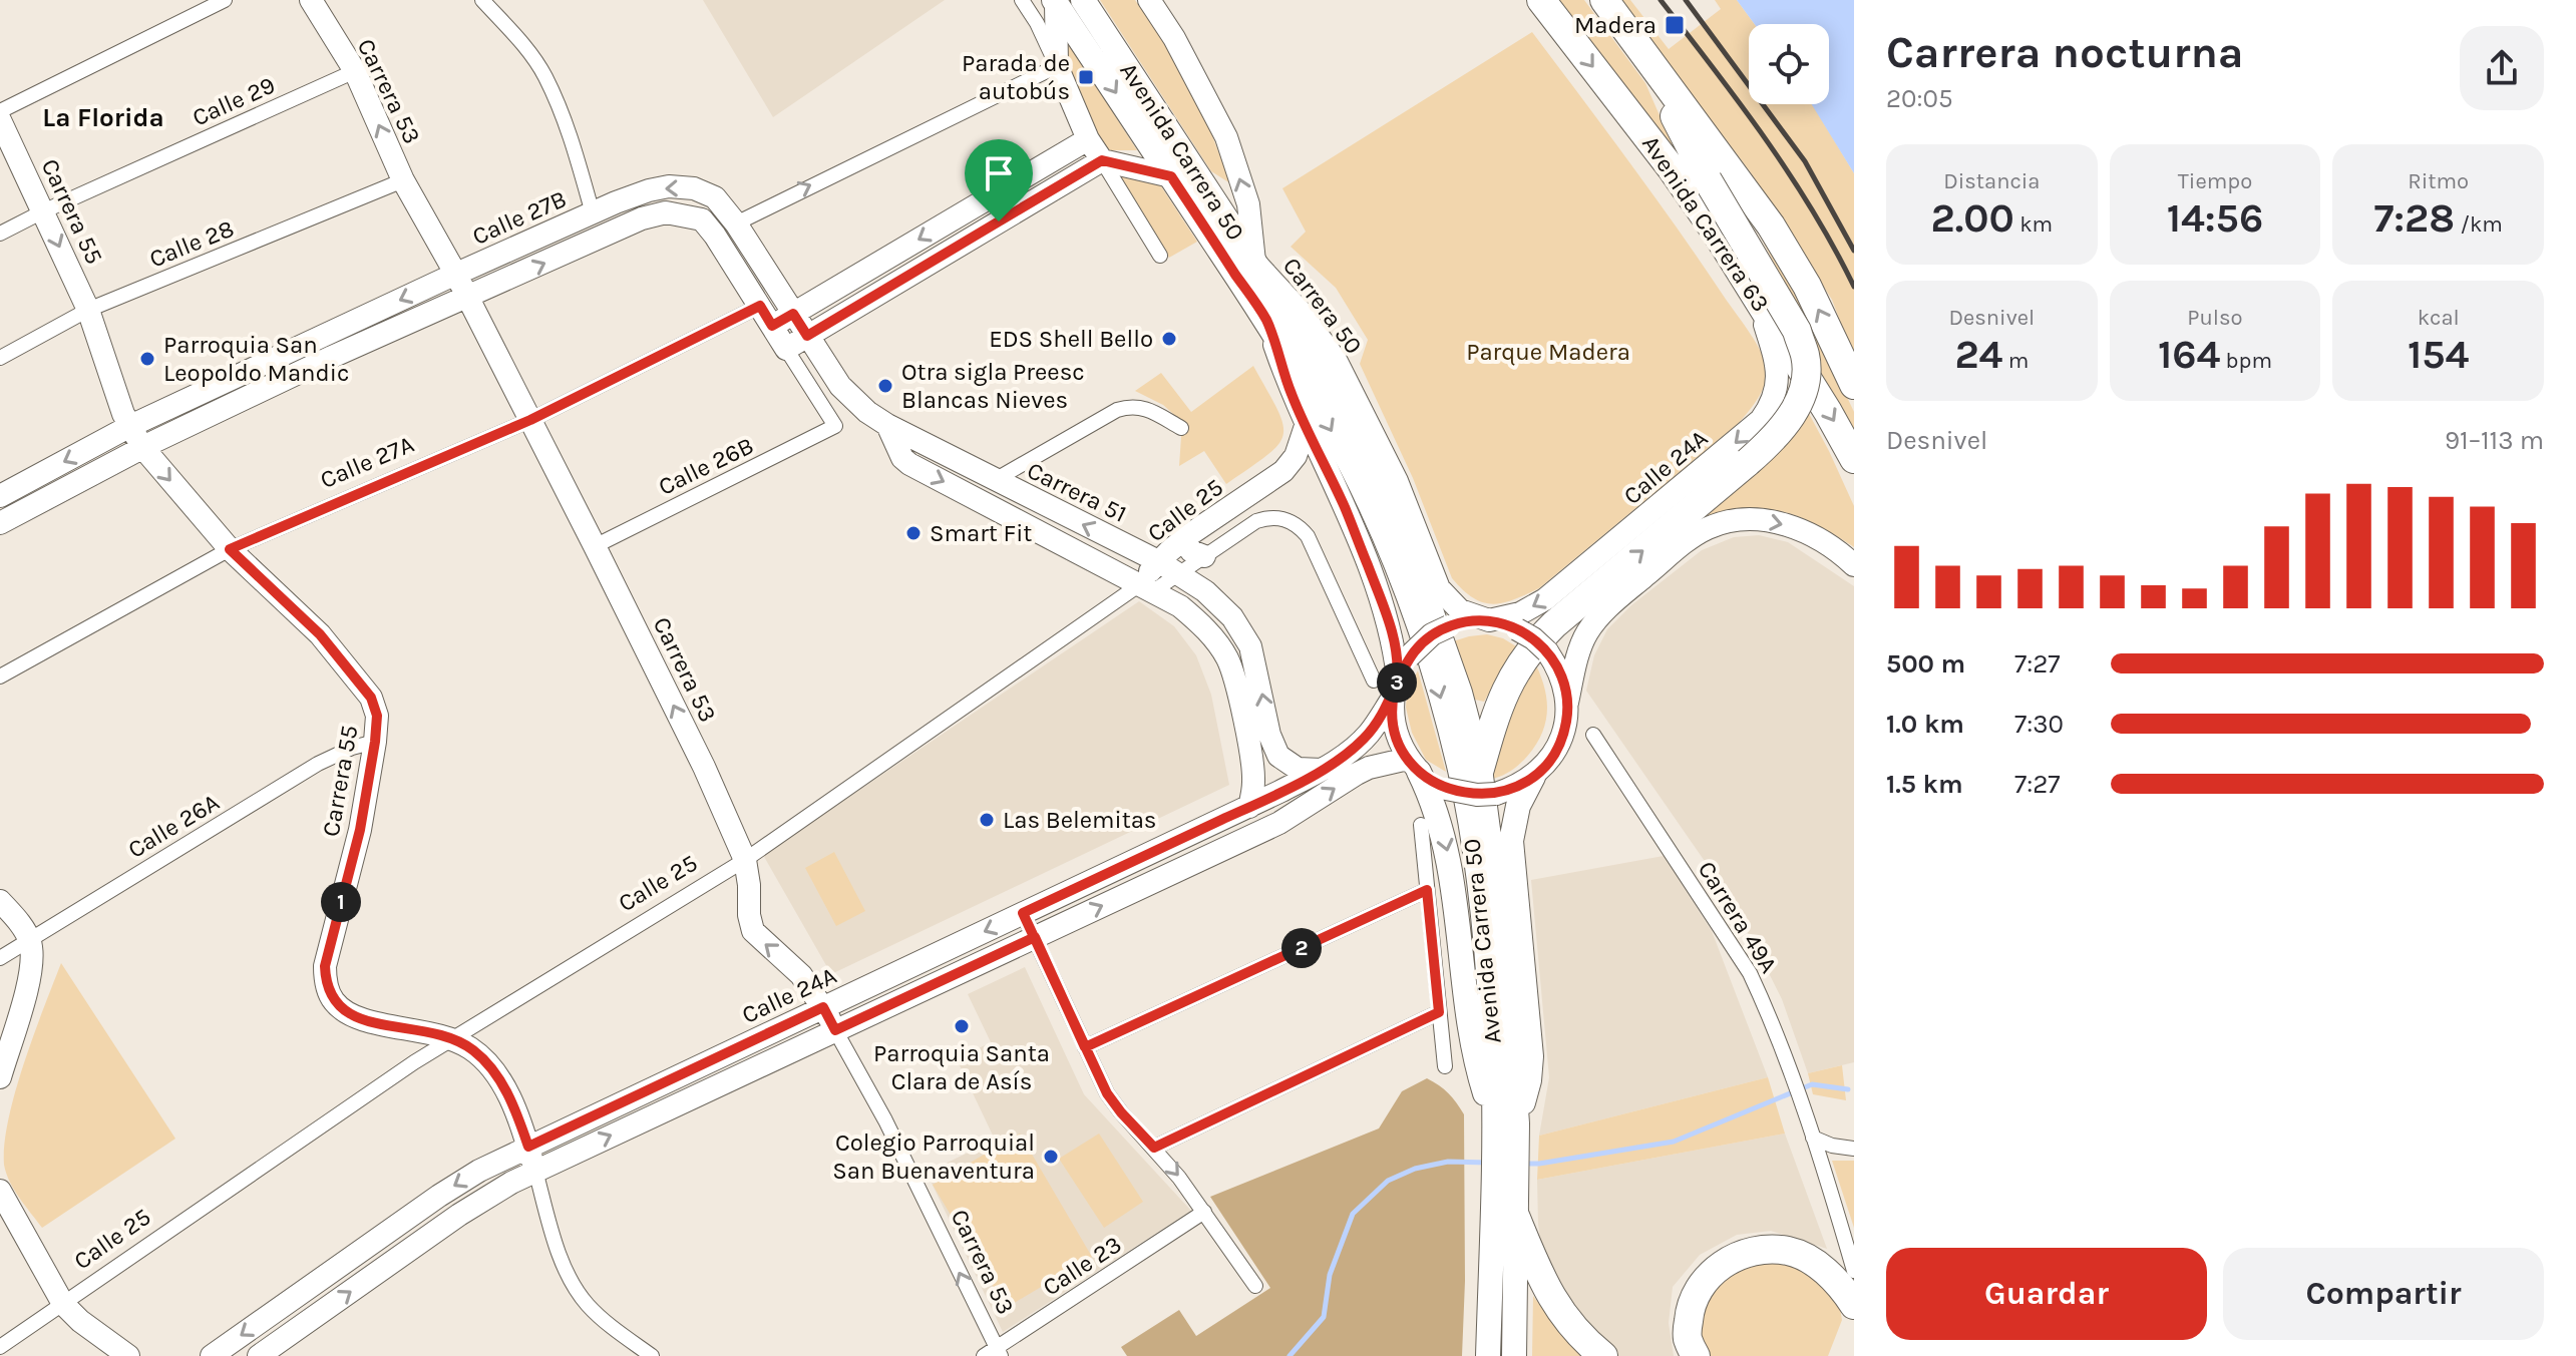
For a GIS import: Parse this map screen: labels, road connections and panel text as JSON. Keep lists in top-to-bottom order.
{
  "streets": {
    "highway": ["Avenida Carrera 63"],
    "main road": [
      "Carrera 53",
      "Avenida Carrera 50",
      "Carrera 55",
      "Calle 27B",
      "Carrera 50",
      "Calle 24A",
      "Carrera 51",
      "Calle 25"
    ],
    "street": [
      "Calle 29",
      "Calle 28",
      "Calle 27A",
      "Calle 26B",
      "Calle 26A",
      "Carrera 49A",
      "Calle 23"
    ]
  },
  "crossings": [
    ["Carrera 53", "Calle 29"],
    ["Carrera 53", "Calle 27B"],
    ["Carrera 53", "Calle 28"],
    ["Carrera 53", "Calle 27A"],
    ["Carrera 53", "Calle 26B"],
    ["Carrera 53", "Calle 24A"],
    ["Carrera 53", "Calle 25"],
    ["Carrera 53", "Calle 23"],
    ["Calle 29", "Carrera 55"],
    ["Avenida Carrera 50", "Carrera 50"],
    ["Carrera 55", "Calle 27B"],
    ["Carrera 55", "Calle 28"],
    ["Carrera 55", "Calle 27A"],
    ["Carrera 55", "Calle 24A"],
    ["Carrera 55", "Calle 25"],
    ["Carrera 55", "Calle 26A"],
    ["Calle 27B", "Carrera 51"],
    ["Avenida Carrera 63", "Calle 24A"],
    ["Carrera 50", "Calle 24A"],
    ["Calle 24A", "Carrera 51"],
    ["Carrera 51", "Calle 25"]
  ],
  "one_way": ["Carrera 53"],
  "districts": ["La Florida"],
  "parks": ["Parque Madera"],
  "places": {
    "transit": ["Madera", "Parada de autobús"],
    "other": [
      "EDS Shell Bello",
      "Parroquia San Leopoldo Mandic",
      "Otra sigla Preesc Blancas Nieves",
      "Smart Fit",
      "Las Belemitas",
      "Parroquia Santa Clara de Asís",
      "Colegio Parroquial San Buenaventura"
    ]
  },
  "page": {
    "heading": ["Carrera nocturna", "20:05"],
    "stats": [
      ["Distancia", "2.00 km"],
      ["Tiempo", "14:56"],
      ["Ritmo", "7:28 /km"],
      ["Desnivel", "24 m"],
      ["Pulso", "164 bpm"],
      ["kcal", "154"]
    ],
    "chart": ["Desnivel", "91–113 m"],
    "list": [
      {
        "name": "500 m",
        "note": "7:27"
      },
      {
        "name": "1.0 km",
        "note": "7:30"
      },
      {
        "name": "1.5 km",
        "note": "7:27"
      }
    ],
    "pins": ["3", "1", "2"],
    "buttons": ["Guardar", "Compartir"]
  }
}
